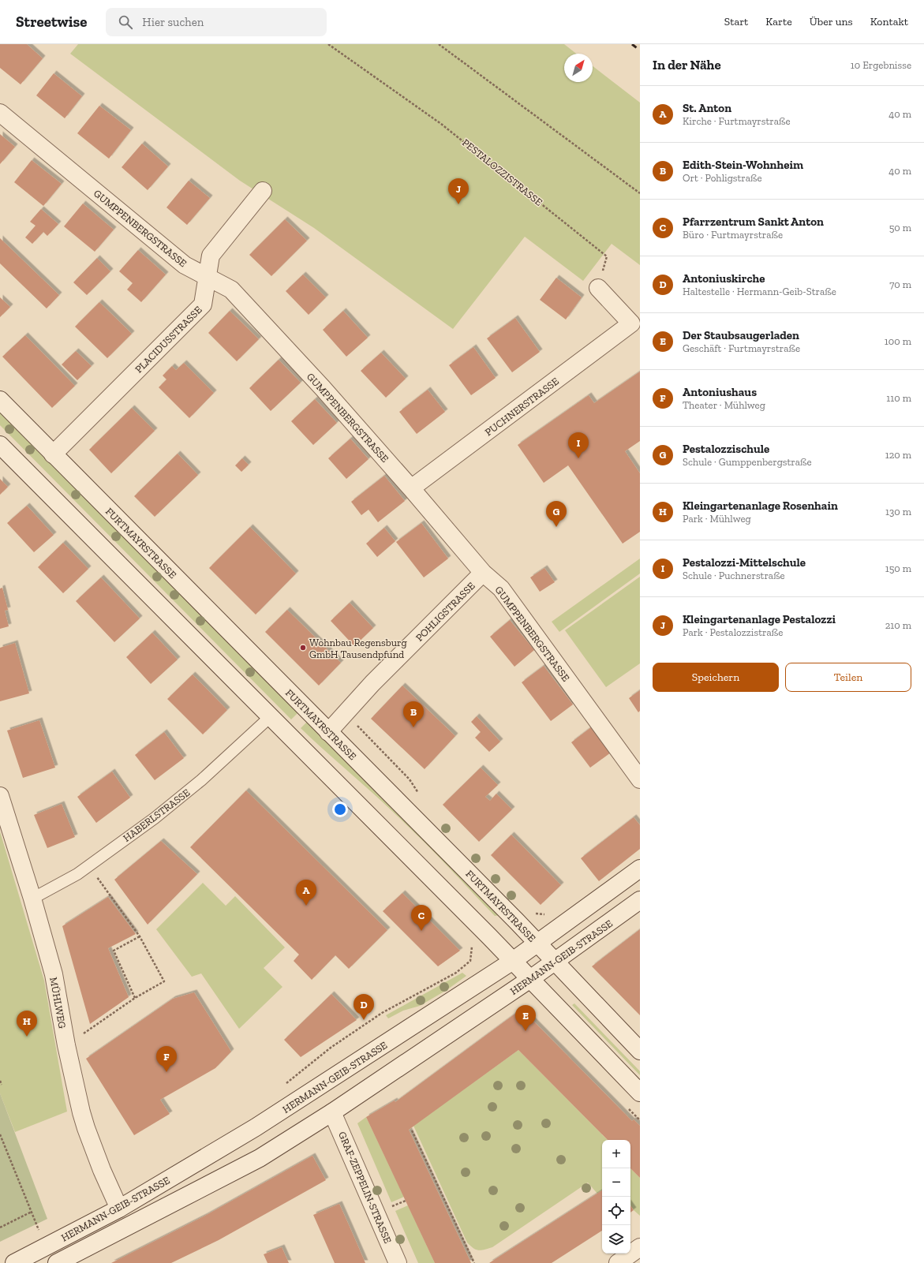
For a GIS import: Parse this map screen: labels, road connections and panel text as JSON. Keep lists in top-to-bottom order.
{
  "streets": {
    "street": [
      "GUMPPENBERGSTRASSE",
      "PLACIDUSSTRASSE",
      "PUCHNERSTRASSE",
      "FURTMAYRSTRASSE",
      "POHLIGSTRASSE",
      "HERMANN-GEIB-STRASSE",
      "MÜHLWEG",
      "GRAF-ZEPPELIN-STRASSE"
    ],
    "lane": ["HABERLSTRASSE"],
    "path": ["PESTALOZZISTRASSE"]
  },
  "crossings": [
    ["PESTALOZZISTRASSE", "PUCHNERSTRASSE"],
    ["GUMPPENBERGSTRASSE", "PLACIDUSSTRASSE"],
    ["GUMPPENBERGSTRASSE", "PUCHNERSTRASSE"],
    ["GUMPPENBERGSTRASSE", "POHLIGSTRASSE"],
    ["PLACIDUSSTRASSE", "FURTMAYRSTRASSE"],
    ["FURTMAYRSTRASSE", "POHLIGSTRASSE"],
    ["FURTMAYRSTRASSE", "HERMANN-GEIB-STRASSE"],
    ["HABERLSTRASSE", "MÜHLWEG"],
    ["HERMANN-GEIB-STRASSE", "MÜHLWEG"],
    ["HERMANN-GEIB-STRASSE", "GRAF-ZEPPELIN-STRASSE"]
  ],
  "places": ["Wohnbau Regensburg GmbH Tausendpfund"],
  "north": "top right",
  "page": {
    "header": "Streetwise",
    "search": "Hier suchen",
    "nav": [
      "Start",
      "Karte",
      "Über uns",
      "Kontakt"
    ],
    "heading": ["In der Nähe", "10 Ergebnisse"],
    "list": [
      {
        "mark": "A",
        "name": "St. Anton",
        "note": "Kirche · Furtmayrstraße",
        "value": "40 m"
      },
      {
        "mark": "B",
        "name": "Edith-Stein-Wohnheim",
        "note": "Ort · Pohligstraße",
        "value": "40 m"
      },
      {
        "mark": "C",
        "name": "Pfarrzentrum Sankt Anton",
        "note": "Büro · Furtmayrstraße",
        "value": "50 m"
      },
      {
        "mark": "D",
        "name": "Antoniuskirche",
        "note": "Haltestelle · Hermann-Geib-Straße",
        "value": "70 m"
      },
      {
        "mark": "E",
        "name": "Der Staubsaugerladen",
        "note": "Geschäft · Furtmayrstraße",
        "value": "100 m"
      },
      {
        "mark": "F",
        "name": "Antoniushaus",
        "note": "Theater · Mühlweg",
        "value": "110 m"
      },
      {
        "mark": "G",
        "name": "Pestalozzischule",
        "note": "Schule · Gumppenbergstraße",
        "value": "120 m"
      },
      {
        "mark": "H",
        "name": "Kleingartenanlage Rosenhain",
        "note": "Park · Mühlweg",
        "value": "130 m"
      },
      {
        "mark": "I",
        "name": "Pestalozzi-Mittelschule",
        "note": "Schule · Puchnerstraße",
        "value": "150 m"
      },
      {
        "mark": "J",
        "name": "Kleingartenanlage Pestalozzi",
        "note": "Park · Pestalozzistraße",
        "value": "210 m"
      }
    ],
    "pins": [
      "J",
      "I",
      "G",
      "B",
      "A",
      "C",
      "D",
      "E",
      "H",
      "F"
    ],
    "buttons": ["Speichern", "Teilen"],
    "map_buttons": ["+", "−"]
  }
}
